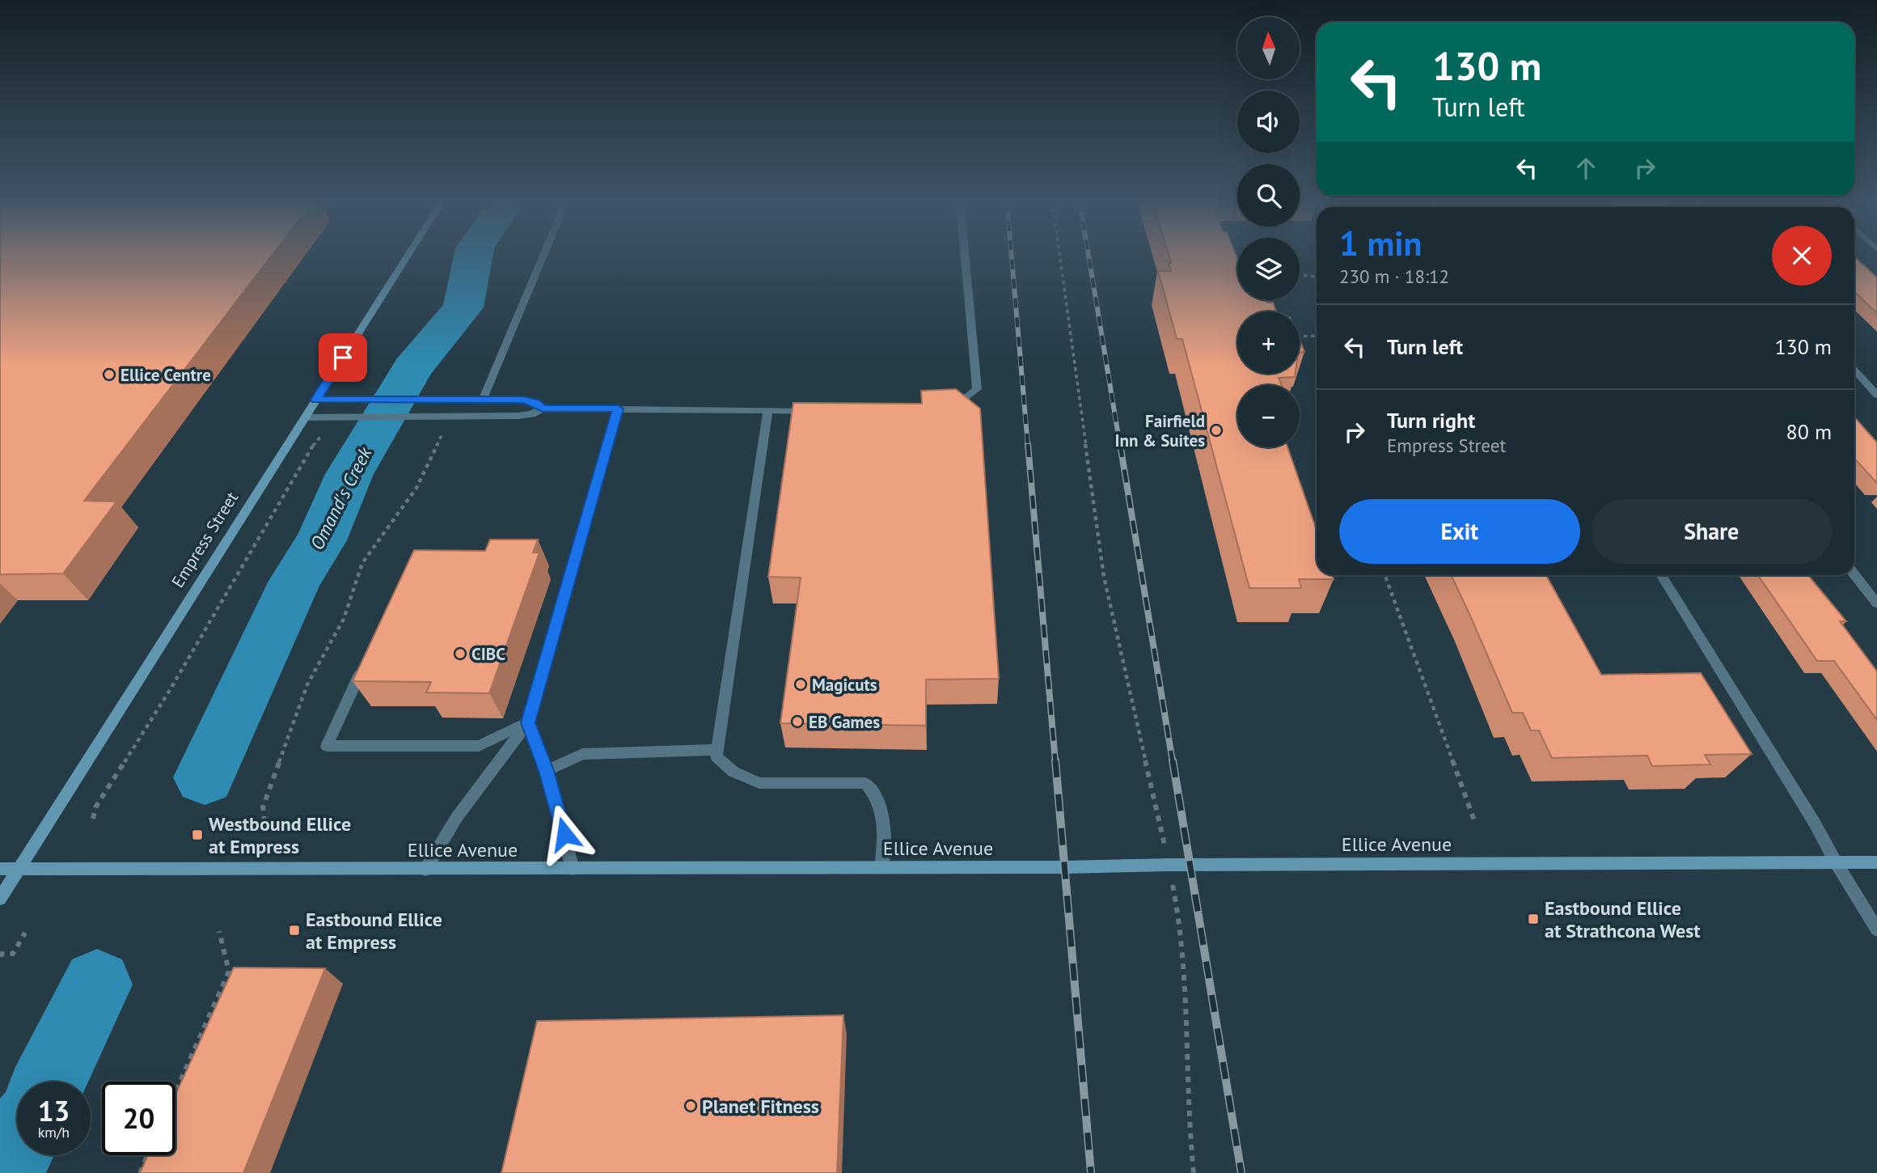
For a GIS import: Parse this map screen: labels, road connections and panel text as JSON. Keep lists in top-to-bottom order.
{
  "streets": {
    "main road": ["Empress Street", "Ellice Avenue"]
  },
  "crossings": [
    ["Empress Street", "Ellice Avenue"]
  ],
  "water": ["Omand's Creek"],
  "places": {
    "other": [
      "Ellice Centre",
      "Fairfield Inn & Suites",
      "CIBC",
      "Magicuts",
      "EB Games",
      "Planet Fitness"
    ],
    "transit": ["Westbound Ellice at Empress", "Eastbound Ellice at Strathcona West", "Eastbound Ellice at Empress"]
  },
  "north": "top",
  "page": {
    "map_buttons": ["+", "−"],
    "turn": ["130 m", "Turn left"],
    "heading": ["1 min", "230 m · 18:12"],
    "list": [
      {
        "name": "Turn left",
        "value": "130 m"
      },
      {
        "name": "Turn right",
        "note": "Empress Street",
        "value": "80 m"
      }
    ],
    "buttons": ["Exit", "Share"],
    "speed": "13 km/h",
    "limit": "20"
  }
}
